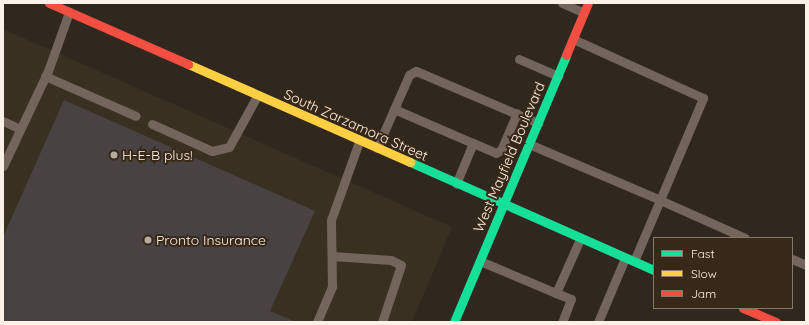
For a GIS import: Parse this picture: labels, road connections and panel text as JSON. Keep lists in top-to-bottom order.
{
  "streets": {
    "main road": ["South Zarzamora Street", "West Mayfield Boulevard"]
  },
  "crossings": [
    ["South Zarzamora Street", "West Mayfield Boulevard"]
  ],
  "places": ["H-E-B plus!", "Pronto Insurance"],
  "legend": ["Fast", "Slow", "Jam"]
}
